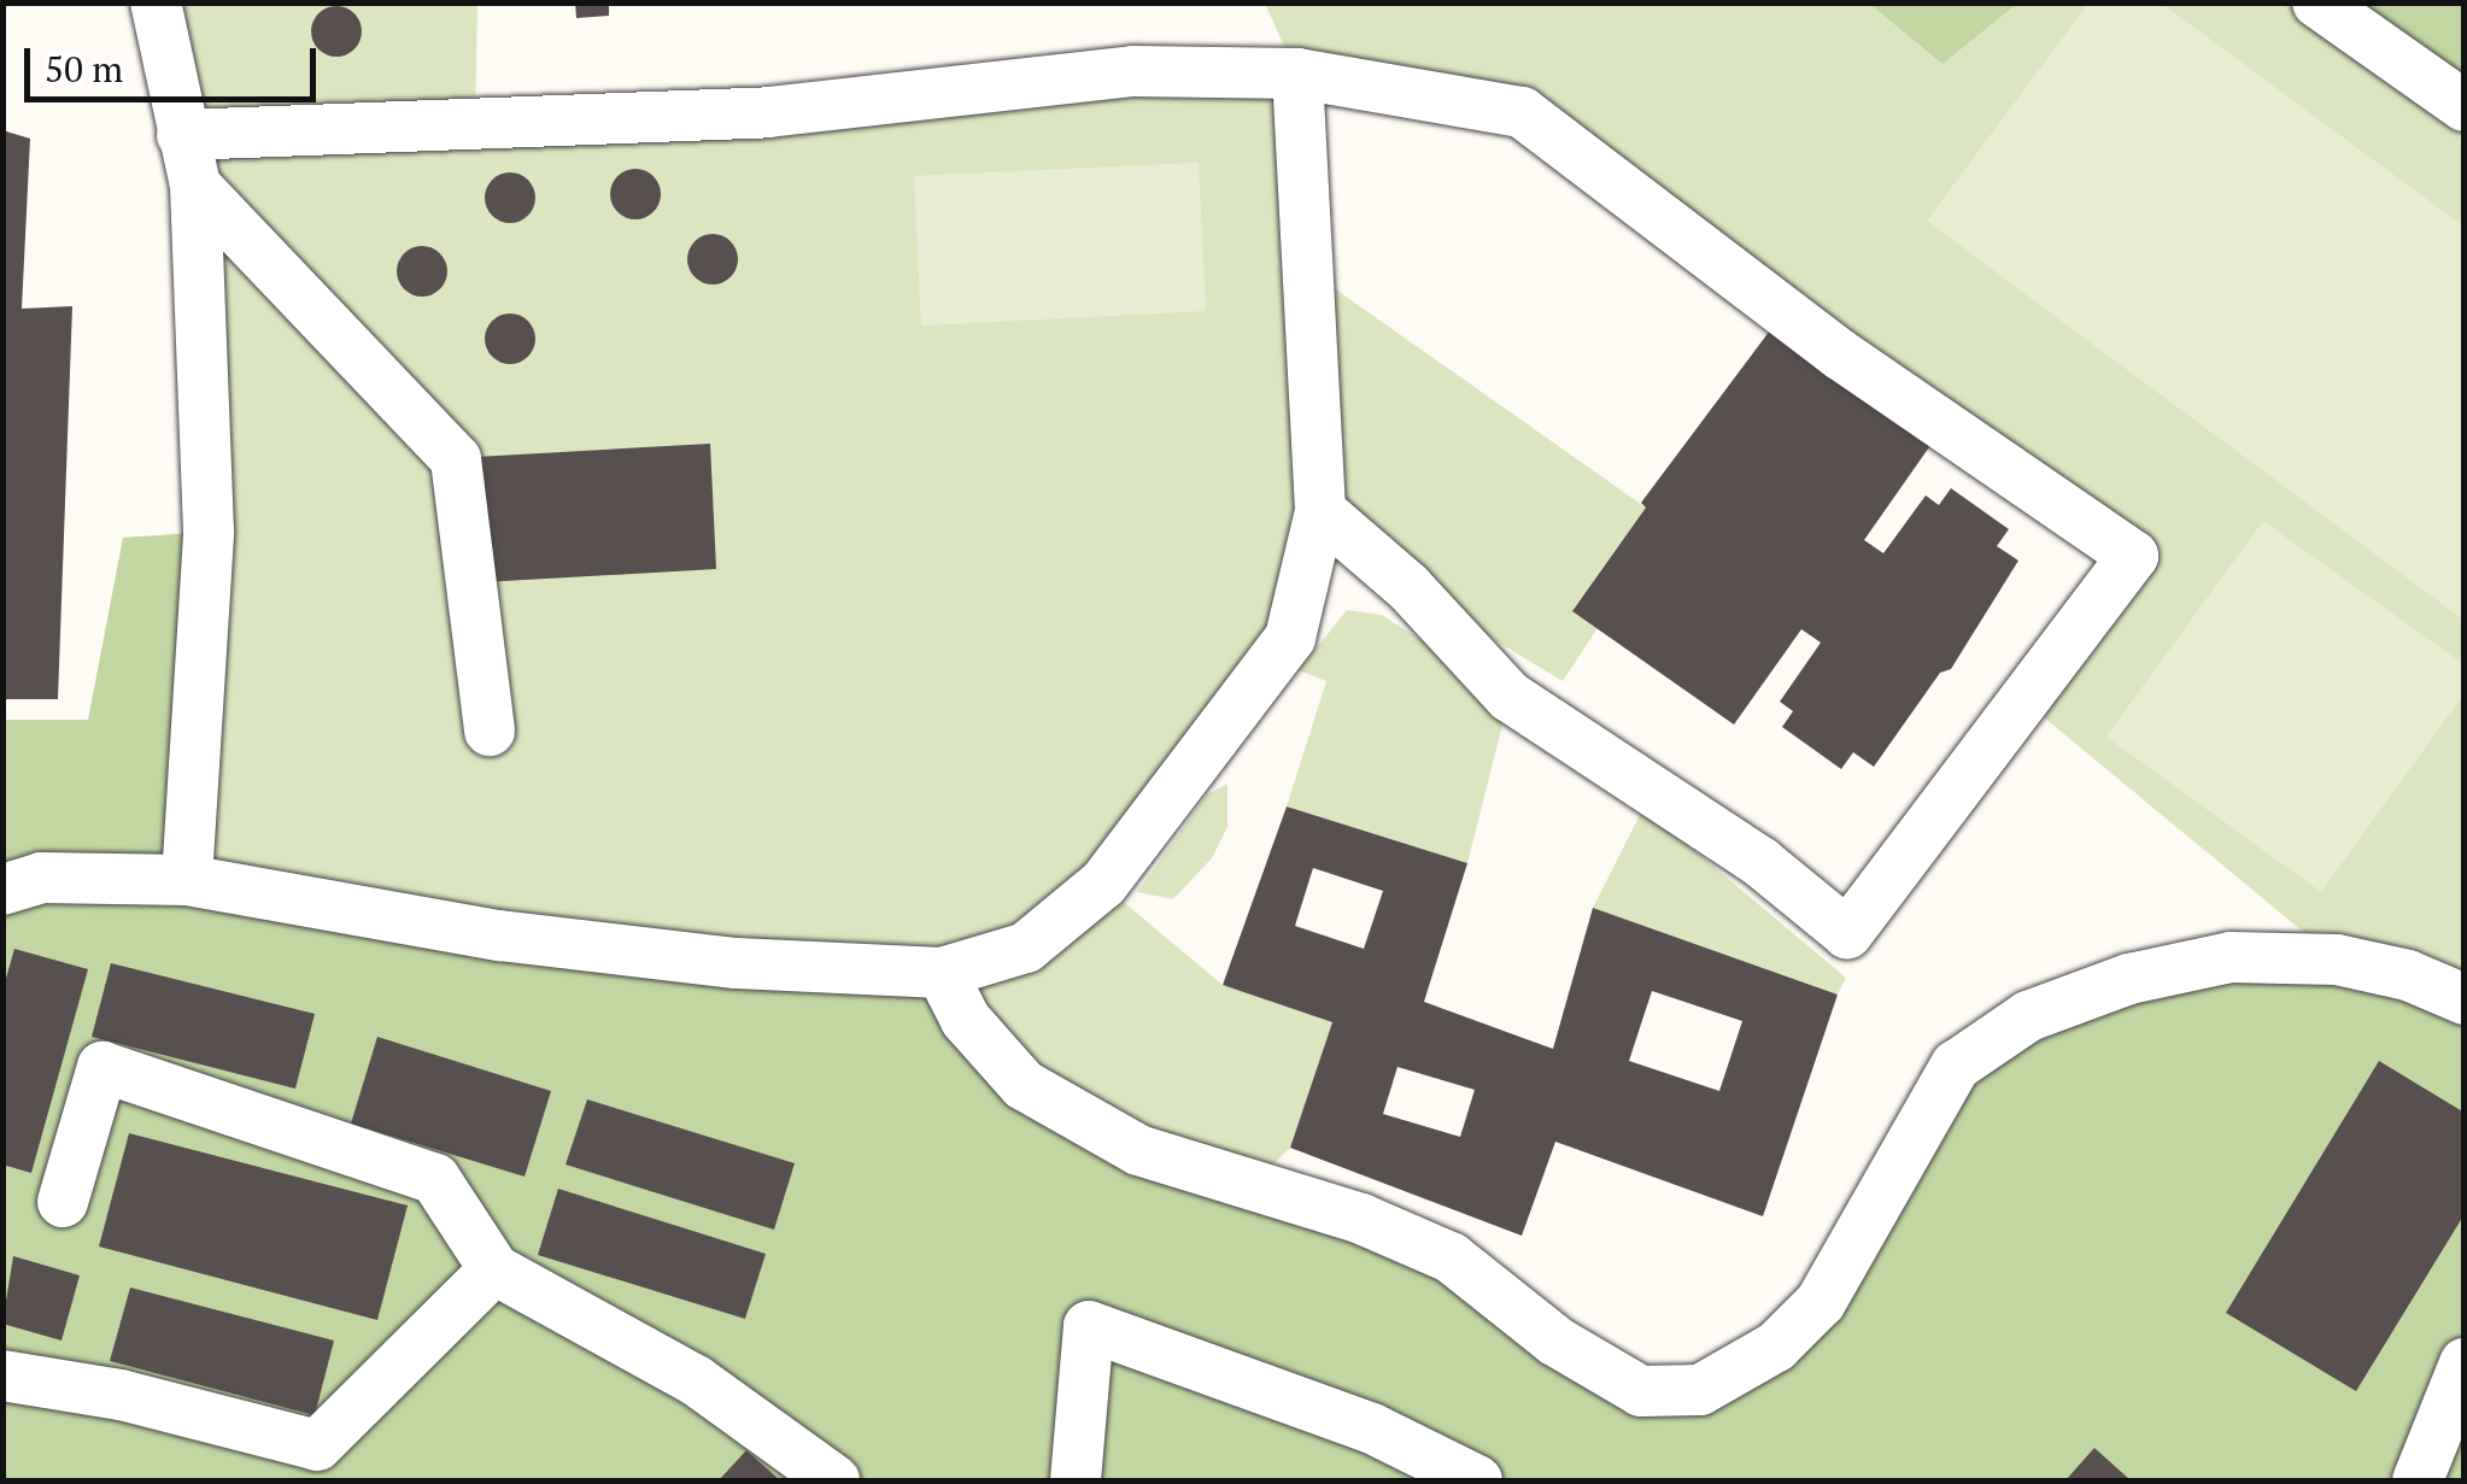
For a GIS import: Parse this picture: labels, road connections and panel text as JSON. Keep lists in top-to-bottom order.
{
  "scale_bar": "50 m"
}
